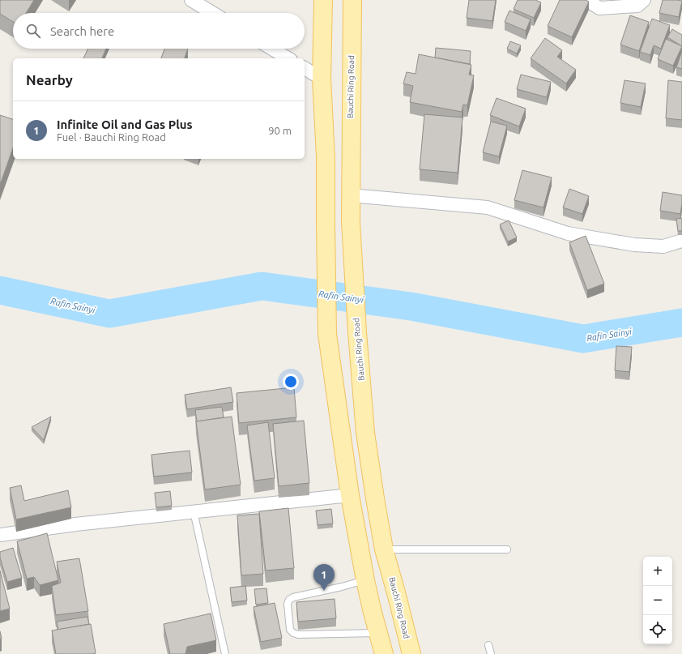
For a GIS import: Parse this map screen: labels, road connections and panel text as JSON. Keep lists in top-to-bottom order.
{
  "streets": {
    "main road": ["Bauchi Ring Road"]
  },
  "water": ["Rafin Sainyi"],
  "page": {
    "search": "Search here",
    "heading": "Nearby",
    "list": [
      {
        "mark": "1",
        "name": "Infinite Oil and Gas Plus",
        "note": "Fuel · Bauchi Ring Road",
        "value": "90 m"
      }
    ],
    "map_buttons": ["+", "−"],
    "pins": "1"
  }
}
